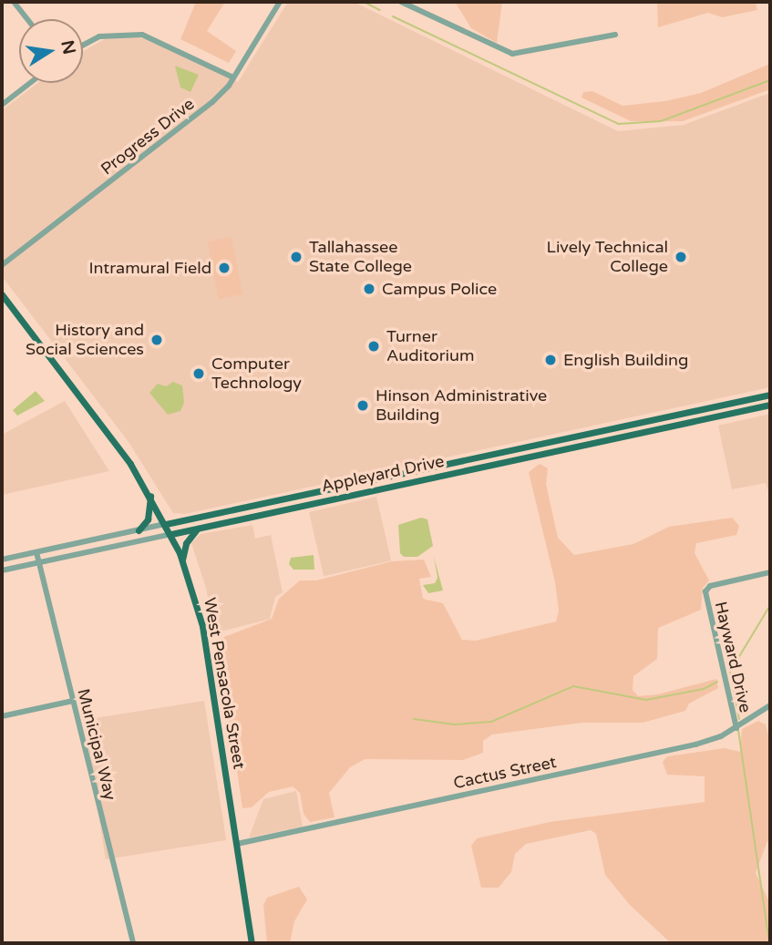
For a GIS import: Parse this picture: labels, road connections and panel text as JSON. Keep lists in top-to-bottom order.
{
  "streets": {
    "main road": ["Appleyard Drive", "West Pensacola Street"],
    "street": [
      "Progress Drive",
      "Hayward Drive",
      "Municipal Way",
      "Cactus Street"
    ]
  },
  "crossings": [
    ["Appleyard Drive", "West Pensacola Street"],
    ["Appleyard Drive", "Municipal Way"],
    ["Hayward Drive", "Cactus Street"],
    ["West Pensacola Street", "Cactus Street"]
  ],
  "places": [
    "Tallahassee State College",
    "Lively Technical College",
    "Intramural Field",
    "Campus Police",
    "History and Social Sciences",
    "Turner Auditorium",
    "English Building",
    "Computer Technology",
    "Hinson Administrative Building"
  ],
  "north": "right"
}
